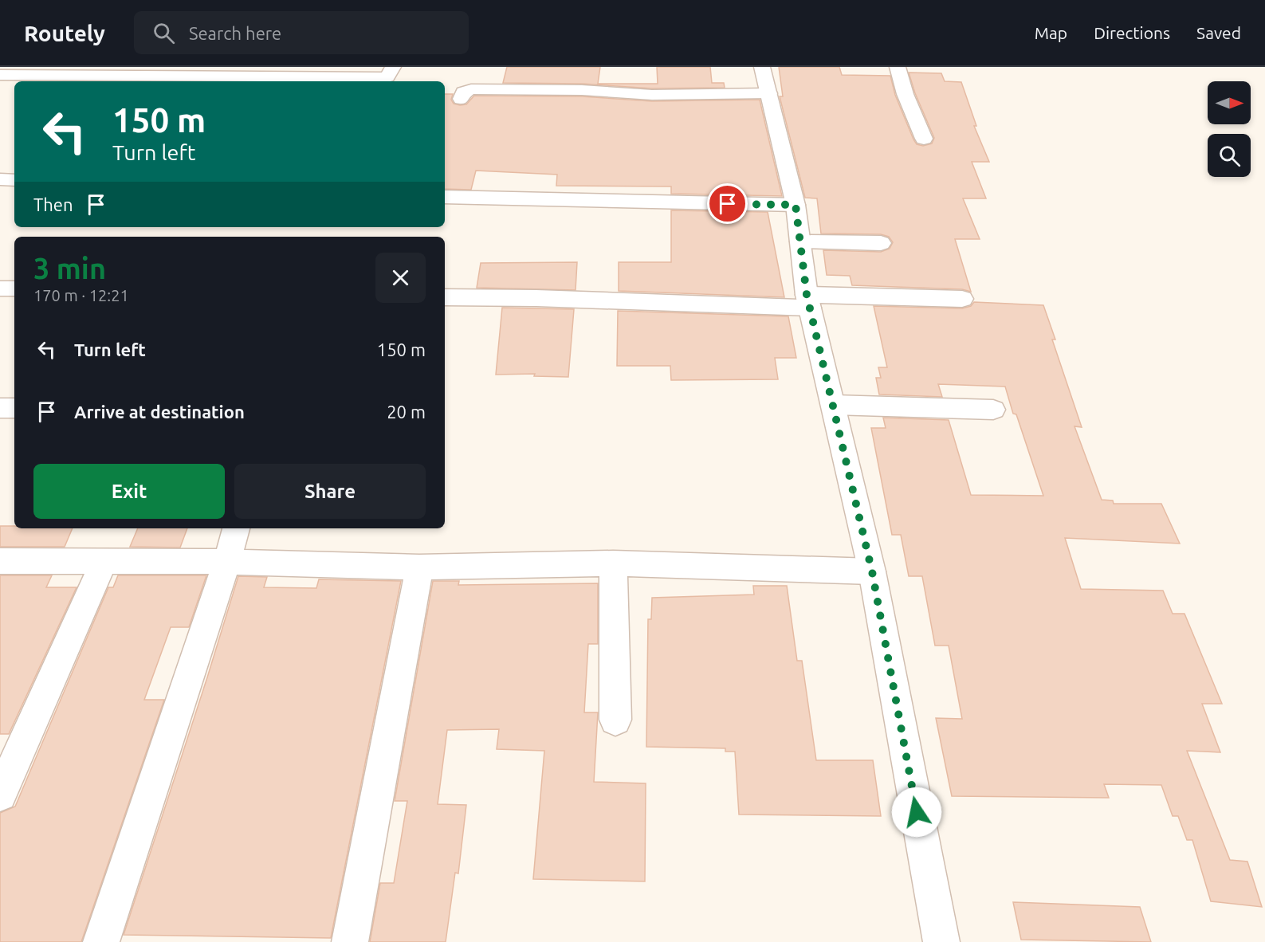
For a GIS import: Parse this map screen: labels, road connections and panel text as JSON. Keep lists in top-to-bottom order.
{
  "north": "right",
  "page": {
    "header": "Routely",
    "search": "Search here",
    "nav": ["Map", "Directions", "Saved"],
    "turn": ["150 m", "Turn left"],
    "then": "Then",
    "heading": ["3 min", "170 m · 12:21"],
    "list": [
      {
        "name": "Turn left",
        "value": "150 m"
      },
      {
        "name": "Arrive at destination",
        "value": "20 m"
      }
    ],
    "buttons": ["Exit", "Share"]
  }
}
